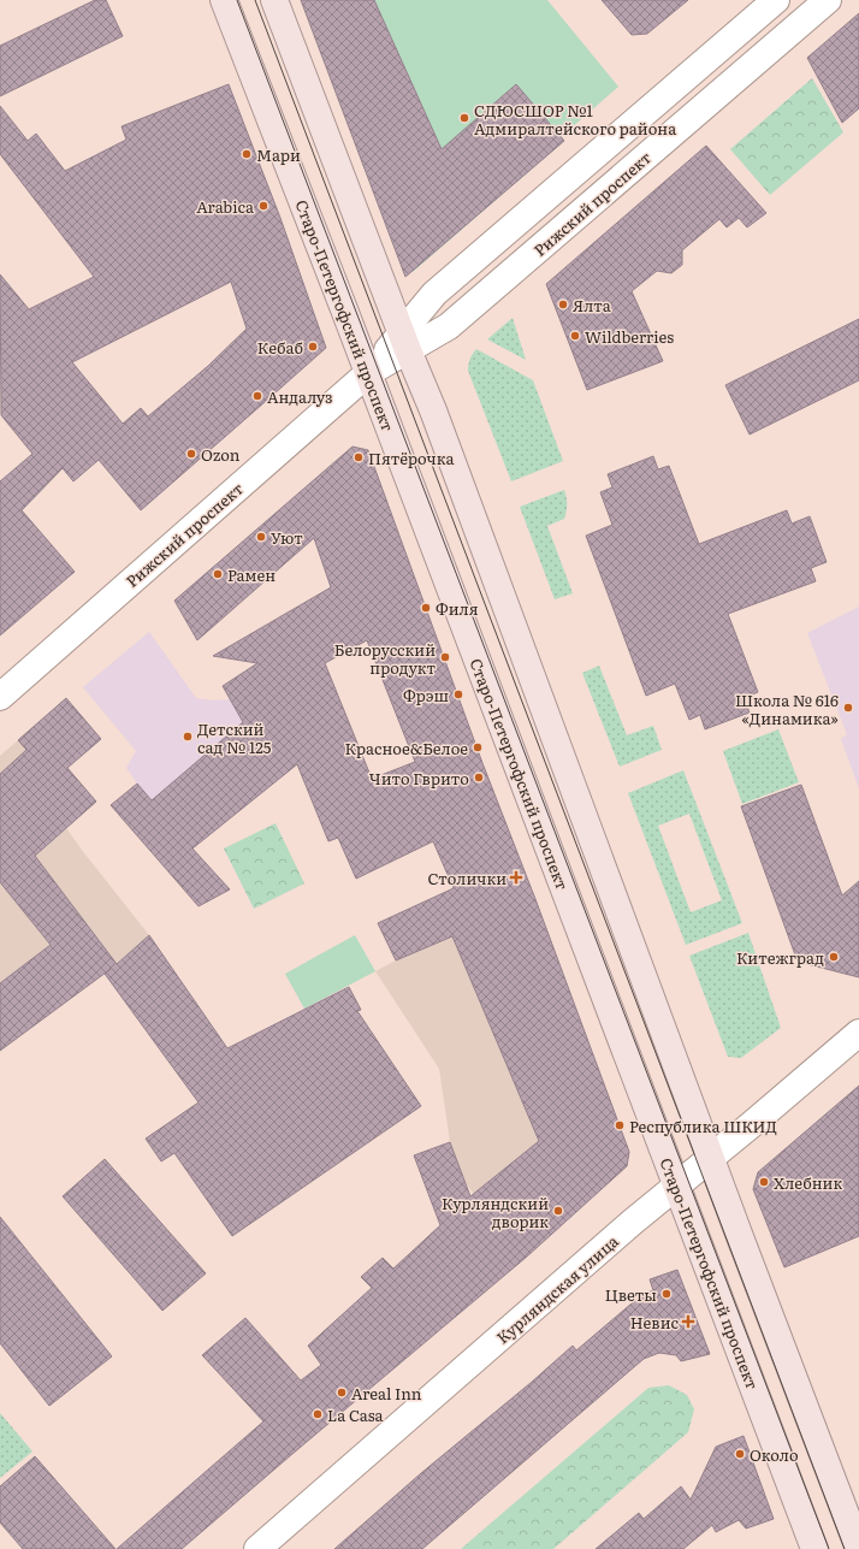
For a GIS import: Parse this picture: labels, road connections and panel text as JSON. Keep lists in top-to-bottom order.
{
  "streets": {
    "main road": ["Старо-Петергофский проспект"],
    "street": ["Рижский проспект", "Курляндская улица"]
  },
  "crossings": [
    ["Рижский проспект", "Старо-Петергофский проспект"],
    ["Старо-Петергофский проспект", "Курляндская улица"]
  ],
  "places": {
    "other": [
      "СДЮСШОР №1 Адмиралтейского района",
      "Мари",
      "Arabica",
      "Ялта",
      "Wildberries",
      "Кебаб",
      "Андалуз",
      "Ozon",
      "Пятёрочка",
      "Уют",
      "Рамен",
      "Филя",
      "Белорусский продукт",
      "Фрэш",
      "Школа № 616 «Динамика»",
      "Детский сад № 125",
      "Красное&Белое",
      "Чито Гврито",
      "Китежград",
      "Республика ШКИД",
      "Хлебник",
      "Курляндский дворик",
      "Цветы",
      "Areal Inn",
      "La Casa",
      "Около"
    ],
    "health": ["Столички", "Невис"]
  }
}
